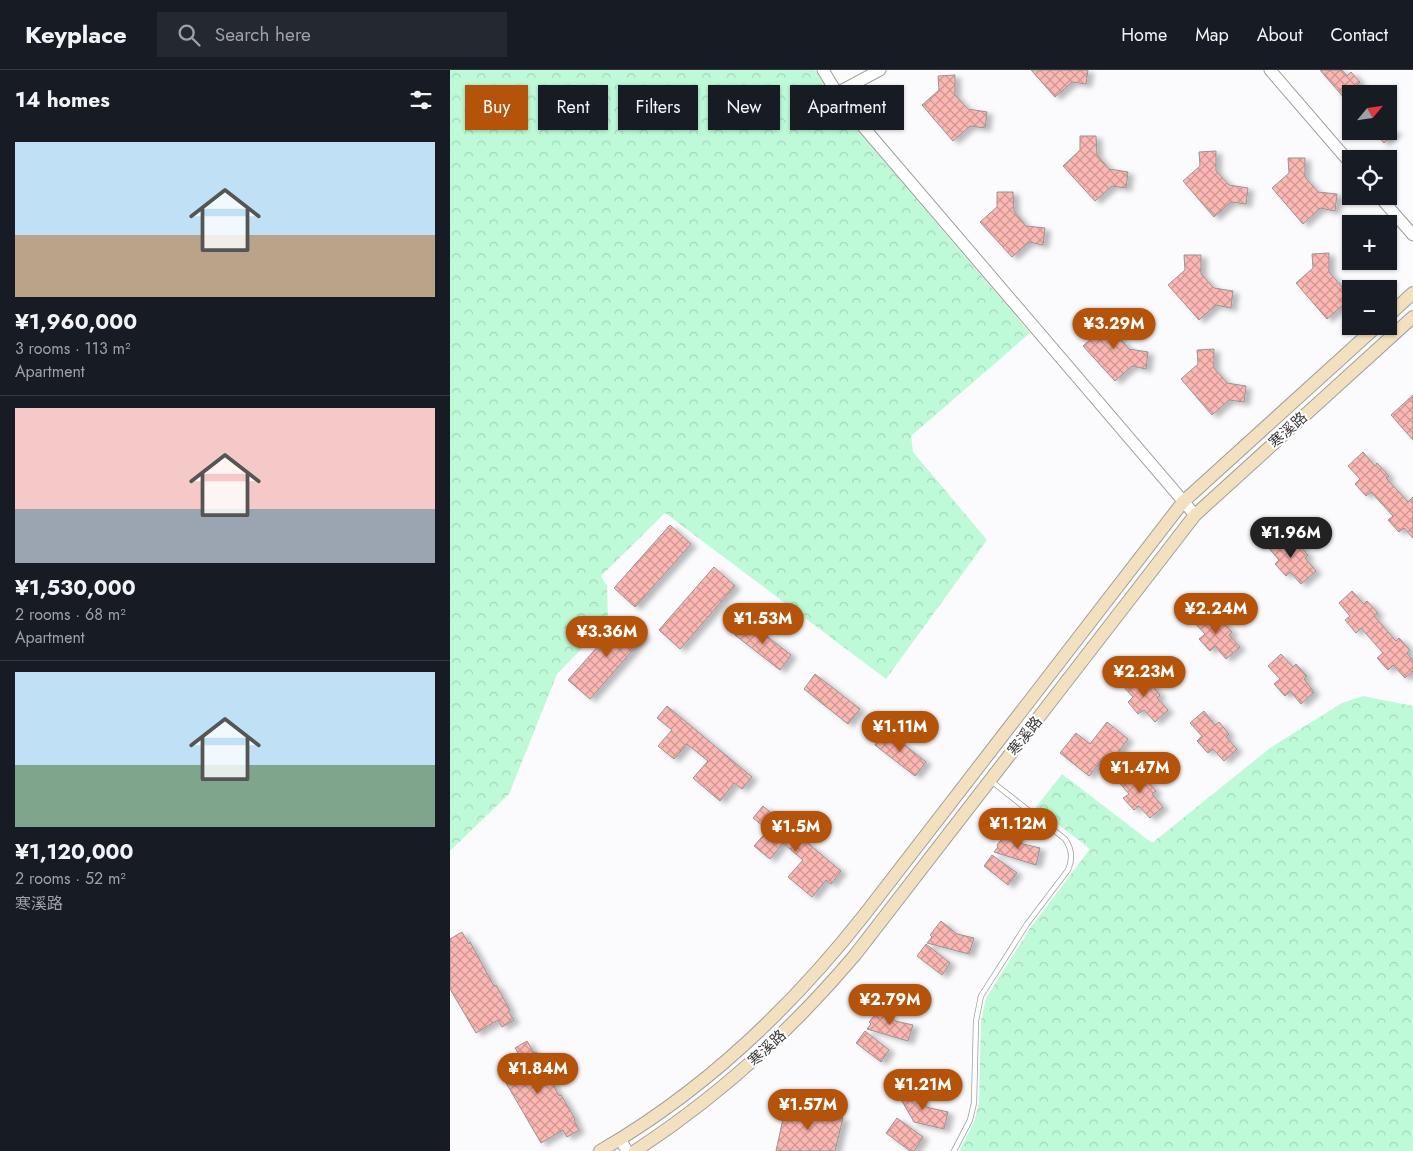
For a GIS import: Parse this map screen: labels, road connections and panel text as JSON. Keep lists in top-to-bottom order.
{
  "streets": {
    "main road": ["寒溪路"]
  },
  "north": "top right",
  "page": {
    "header": "Keyplace",
    "search": "Search here",
    "nav": [
      "Home",
      "Map",
      "About",
      "Contact"
    ],
    "heading": "14 homes",
    "map_buttons": ["+", "−"],
    "chip": [
      "Buy",
      "Rent",
      "Filters",
      "New",
      "Apartment"
    ],
    "list": [
      {
        "name": "¥1,960,000",
        "note": "3 rooms · 113 m² · Apartment"
      },
      {
        "name": "¥1,530,000",
        "note": "2 rooms · 68 m² · Apartment"
      },
      {
        "name": "¥1,120,000",
        "note": "2 rooms · 52 m² · 寒溪路"
      }
    ],
    "price": [
      "¥3.29M",
      "¥1.96M",
      "¥2.24M",
      "¥1.53M",
      "¥3.36M",
      "¥2.23M",
      "¥1.11M",
      "¥1.47M",
      "¥1.12M",
      "¥1.5M",
      "¥2.79M",
      "¥1.84M",
      "¥1.21M",
      "¥1.57M"
    ]
  }
}
